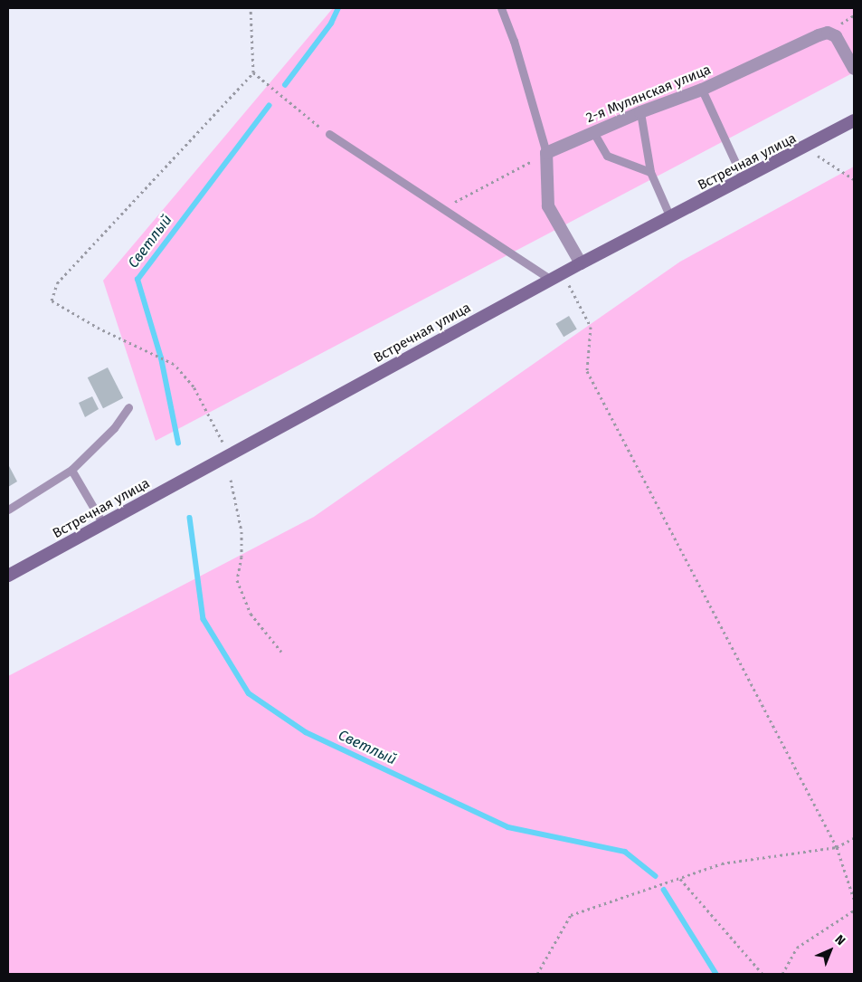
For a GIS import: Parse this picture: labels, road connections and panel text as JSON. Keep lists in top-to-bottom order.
{
  "streets": {
    "main road": ["Встречная улица"],
    "street": ["2-я Мулянская улица"]
  },
  "water": ["Светлый"],
  "north": "top right"
}
